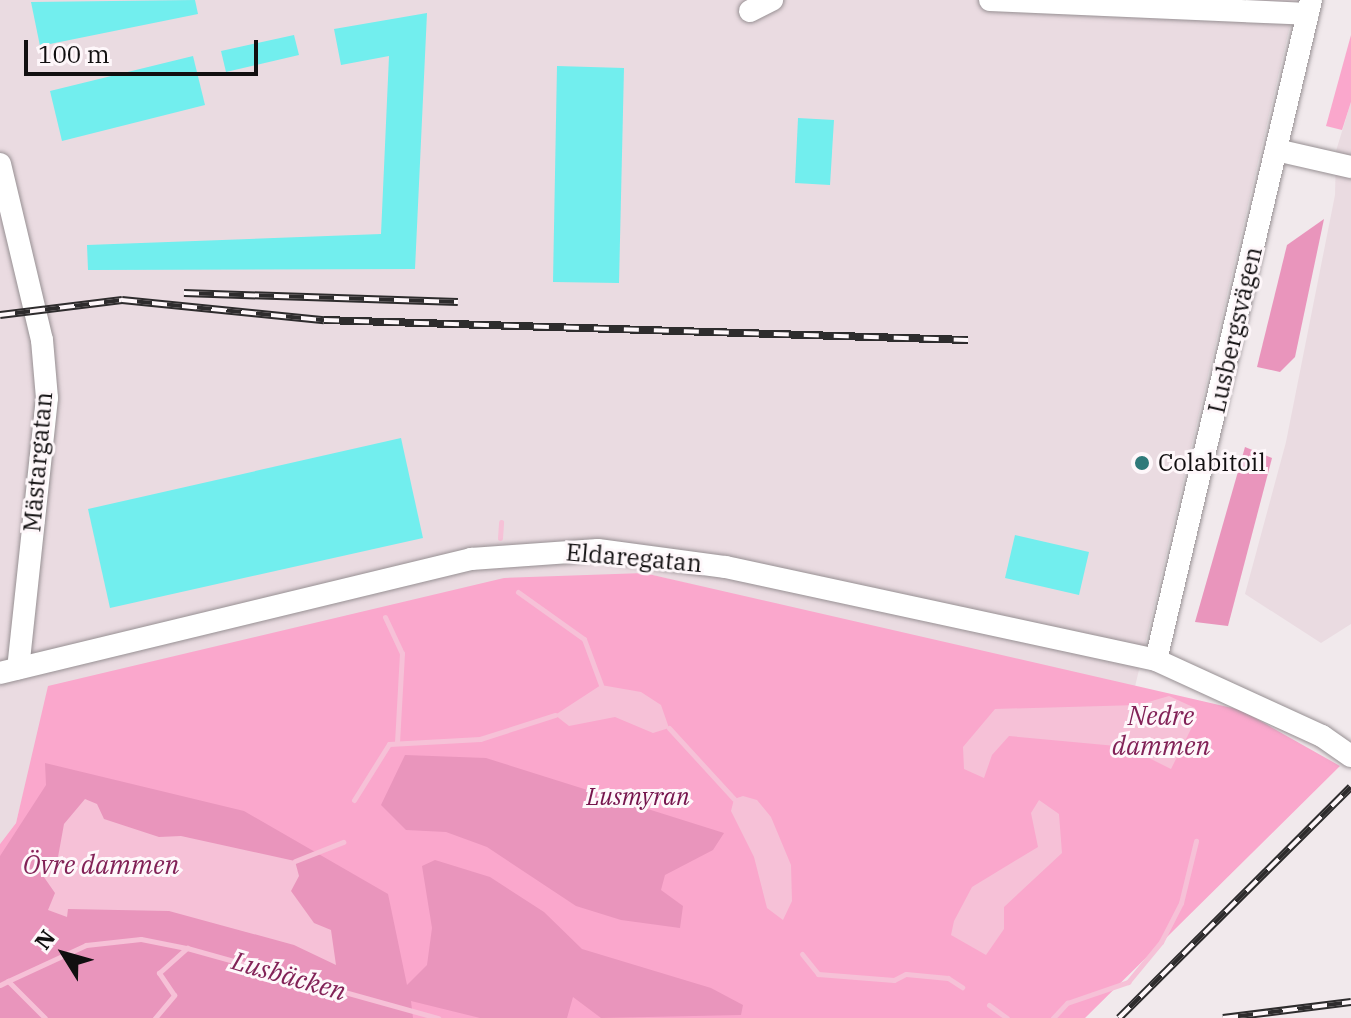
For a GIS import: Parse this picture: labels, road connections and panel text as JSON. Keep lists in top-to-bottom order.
{
  "streets": {
    "street": ["Lusbergsvägen", "Mästargatan", "Eldaregatan"]
  },
  "crossings": [
    ["Lusbergsvägen", "Eldaregatan"],
    ["Mästargatan", "Eldaregatan"]
  ],
  "water": ["Nedre dammen", "Övre dammen", "Lusbäcken"],
  "parks": ["Lusmyran"],
  "places": ["Colabitoil"],
  "scale_bar": "100 m",
  "north": "top left"
}
